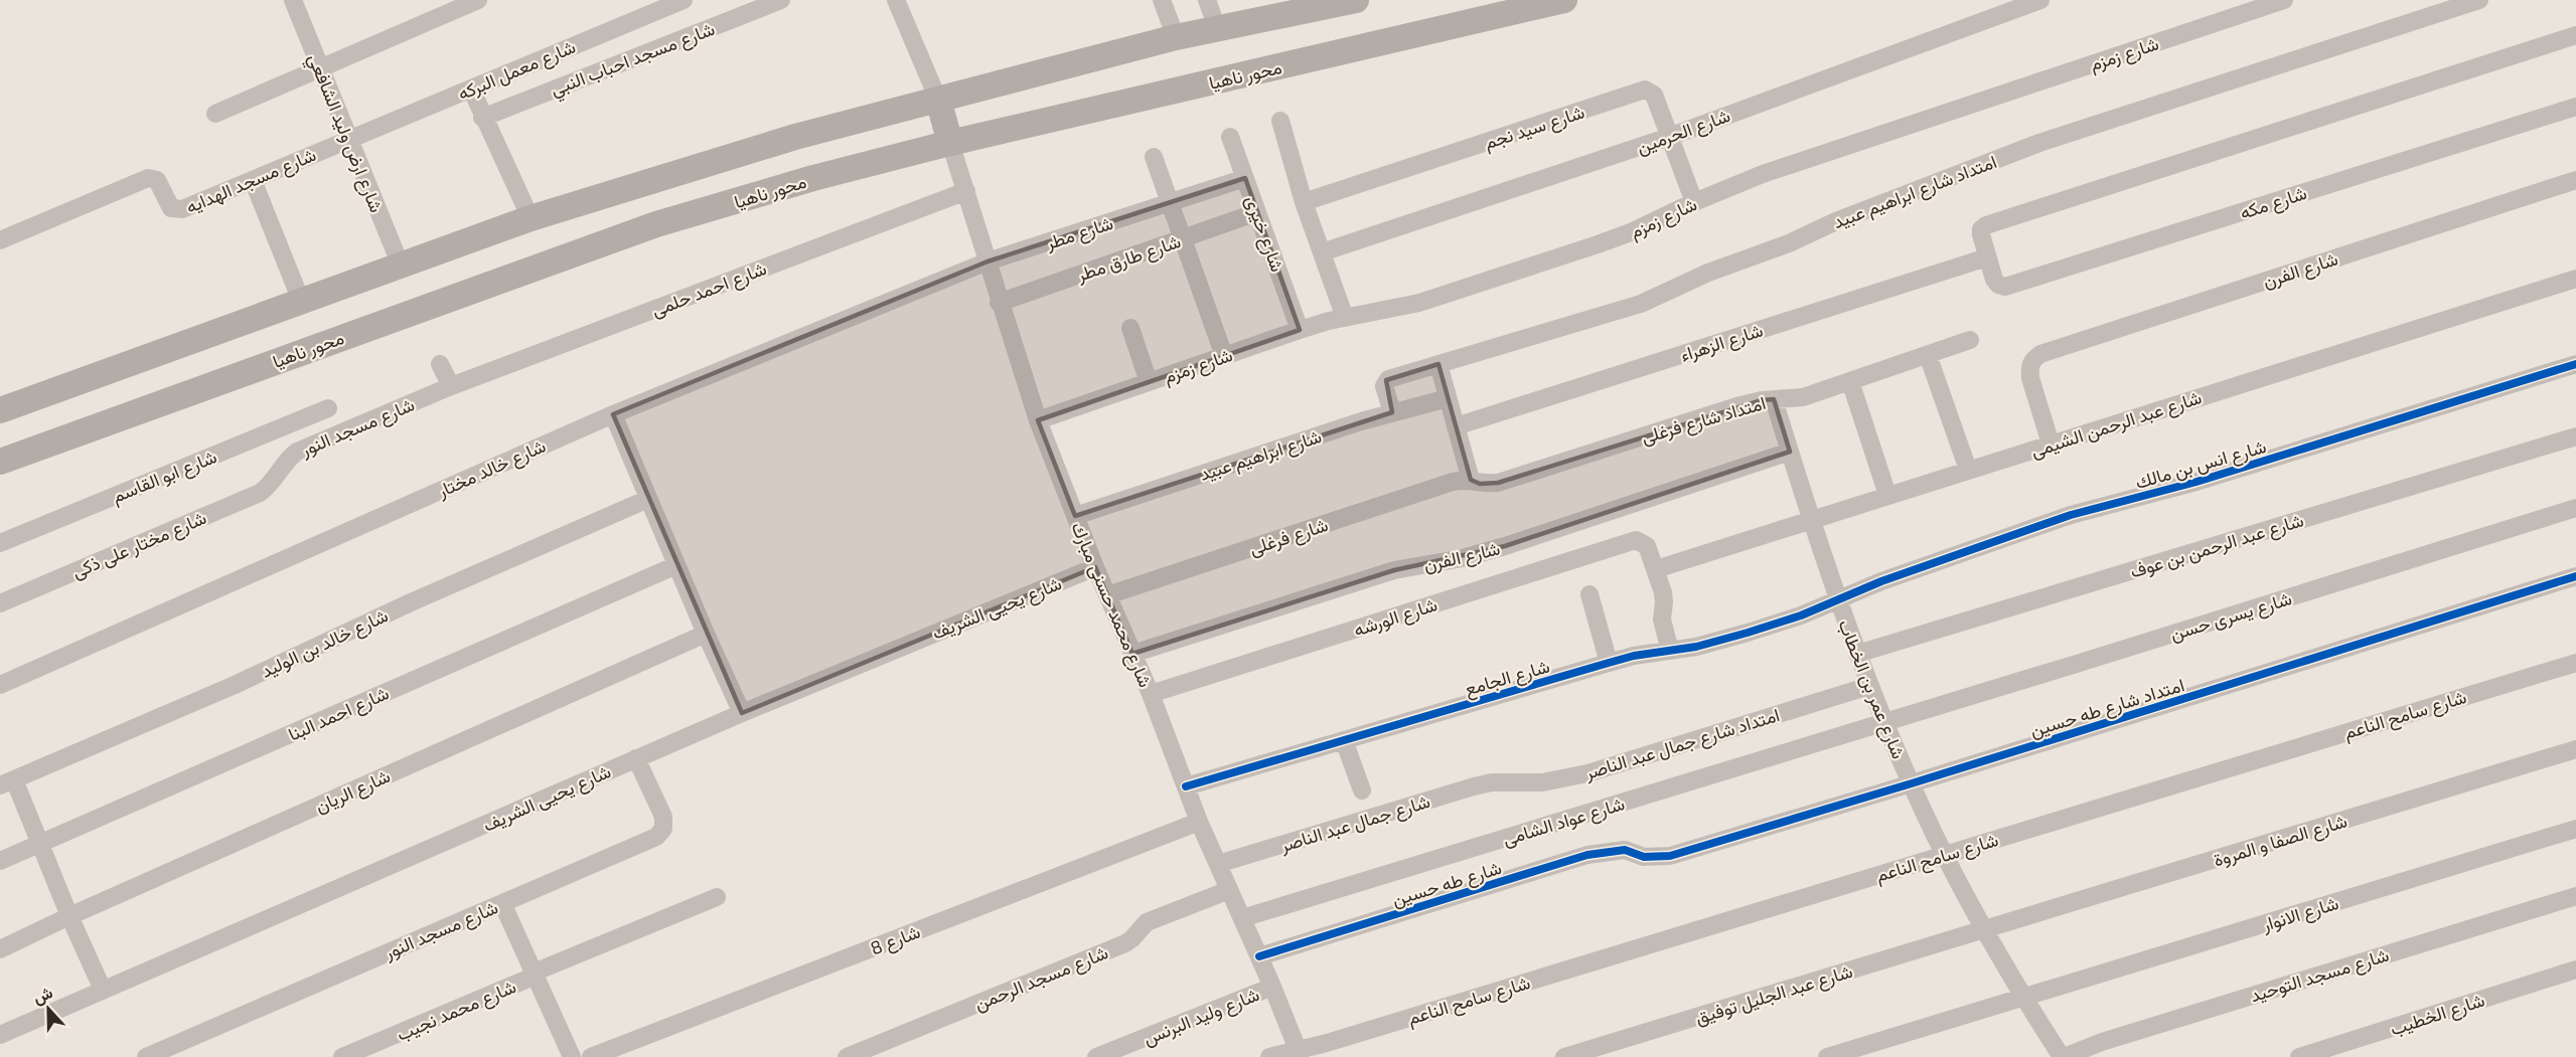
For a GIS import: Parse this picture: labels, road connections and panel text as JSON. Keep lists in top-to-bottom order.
{
  "streets": {
    "main road": ["محور ناهيا"],
    "street": [
      "شارع زمزم",
      "شارع مسجد احباب النبي",
      "شارع معمل البركه",
      "شارع سيد نجم",
      "شارع الحرمين",
      "شارع ارض وليد الشافعي",
      "شارع مسجد الهدايه",
      "امتداد شارع ابراهيم عبيد",
      "شارع مكه",
      "شارع مطر",
      "شارع خيرى",
      "شارع طارق مطر",
      "شارع الفرن",
      "شارع احمد حلمى",
      "شارع الزهراء",
      "امتداد شارع فرغلى",
      "شارع عبد الرحمن الشيمى",
      "شارع مسجد النور",
      "شارع ابراهيم عبيد",
      "شارع انس بن مالك",
      "شارع خالد مختار",
      "شارع ابو القاسم",
      "شارع فرغلى",
      "شارع مختار على ذكى",
      "شارع عبد الرحمن بن عوف",
      "شارع محمد حسنى مبارك",
      "شارع يحيى الشريف",
      "شارع يسرى حسن",
      "شارع الورشه",
      "شارع خالد بن الوليد",
      "شارع الجامع",
      "شارع عمر بن الخطاب",
      "امتداد شارع طه حسين",
      "شارع احمد البنا",
      "شارع سامح الناعم",
      "امتداد شارع جمال عبد الناصر",
      "شارع الريان",
      "شارع عواد الشامى",
      "شارع جمال عبد الناصر",
      "شارع الصفا و المروة",
      "شارع طه حسين",
      "شارع الانوار",
      "شارع 8",
      "شارع مسجد التوحيد",
      "شارع مسجد الرحمن",
      "شارع عبد الجليل توفيق",
      "شارع محمد نجيب",
      "شارع الخطيب",
      "شارع وليد البرنس"
    ]
  },
  "crossings": [
    ["شارع زمزم", "شارع سيد نجم"],
    ["شارع زمزم", "شارع خيرى"],
    ["شارع زمزم", "شارع محمد حسنى مبارك"],
    ["شارع معمل البركه", "شارع ارض وليد الشافعي"],
    ["شارع معمل البركه", "شارع مسجد الهدايه"],
    ["محور ناهيا", "شارع محمد حسنى مبارك"],
    ["شارع سيد نجم", "شارع الحرمين"],
    ["شارع ارض وليد الشافعي", "شارع مسجد الهدايه"],
    ["امتداد شارع ابراهيم عبيد", "شارع ابراهيم عبيد"],
    ["شارع مكه", "شارع الزهراء"],
    ["شارع مطر", "شارع خيرى"],
    ["شارع مطر", "شارع خالد مختار"],
    ["شارع مطر", "شارع محمد حسنى مبارك"],
    ["شارع خيرى", "شارع طارق مطر"],
    ["شارع طارق مطر", "شارع محمد حسنى مبارك"],
    ["شارع الفرن", "شارع عبد الرحمن الشيمى"],
    ["شارع الفرن", "شارع محمد حسنى مبارك"],
    ["شارع الفرن", "شارع عمر بن الخطاب"],
    ["شارع احمد حلمى", "شارع مسجد النور"],
    ["شارع احمد حلمى", "شارع محمد حسنى مبارك"],
    ["امتداد شارع فرغلى", "شارع فرغلى"],
    ["امتداد شارع فرغلى", "شارع عمر بن الخطاب"],
    ["شارع عبد الرحمن الشيمى", "شارع الورشه"],
    ["شارع عبد الرحمن الشيمى", "شارع عمر بن الخطاب"],
    ["شارع مسجد النور", "شارع مختار على ذكى"],
    ["شارع مسجد النور", "شارع يحيى الشريف"],
    ["شارع ابراهيم عبيد", "شارع محمد حسنى مبارك"],
    ["شارع انس بن مالك", "شارع الجامع"],
    ["شارع انس بن مالك", "شارع عمر بن الخطاب"],
    ["شارع خالد مختار", "شارع محمد حسنى مبارك"],
    ["شارع فرغلى", "شارع محمد حسنى مبارك"],
    ["شارع عبد الرحمن بن عوف", "شارع عمر بن الخطاب"],
    ["شارع محمد حسنى مبارك", "شارع يحيى الشريف"],
    ["شارع محمد حسنى مبارك", "شارع الورشه"],
    ["شارع محمد حسنى مبارك", "شارع الجامع"],
    ["شارع محمد حسنى مبارك", "شارع سامح الناعم"],
    ["شارع محمد حسنى مبارك", "شارع عواد الشامى"],
    ["شارع محمد حسنى مبارك", "شارع جمال عبد الناصر"],
    ["شارع محمد حسنى مبارك", "شارع طه حسين"],
    ["شارع محمد حسنى مبارك", "شارع 8"],
    ["شارع محمد حسنى مبارك", "شارع مسجد الرحمن"],
    ["شارع محمد حسنى مبارك", "شارع وليد البرنس"],
    ["شارع يسرى حسن", "شارع عمر بن الخطاب"],
    ["شارع يسرى حسن", "شارع عواد الشامى"],
    ["شارع الجامع", "شارع عمر بن الخطاب"],
    ["شارع عمر بن الخطاب", "امتداد شارع طه حسين"],
    ["شارع عمر بن الخطاب", "شارع سامح الناعم"],
    ["شارع عمر بن الخطاب", "امتداد شارع جمال عبد الناصر"],
    ["شارع عمر بن الخطاب", "شارع عواد الشامى"],
    ["شارع عمر بن الخطاب", "شارع الصفا و المروة"],
    ["شارع عمر بن الخطاب", "شارع الانوار"],
    ["شارع عمر بن الخطاب", "شارع مسجد التوحيد"],
    ["شارع عمر بن الخطاب", "شارع عبد الجليل توفيق"],
    ["امتداد شارع طه حسين", "شارع طه حسين"],
    ["امتداد شارع جمال عبد الناصر", "شارع جمال عبد الناصر"],
    ["شارع الصفا و المروة", "شارع عبد الجليل توفيق"]
  ],
  "north": "top"
}
